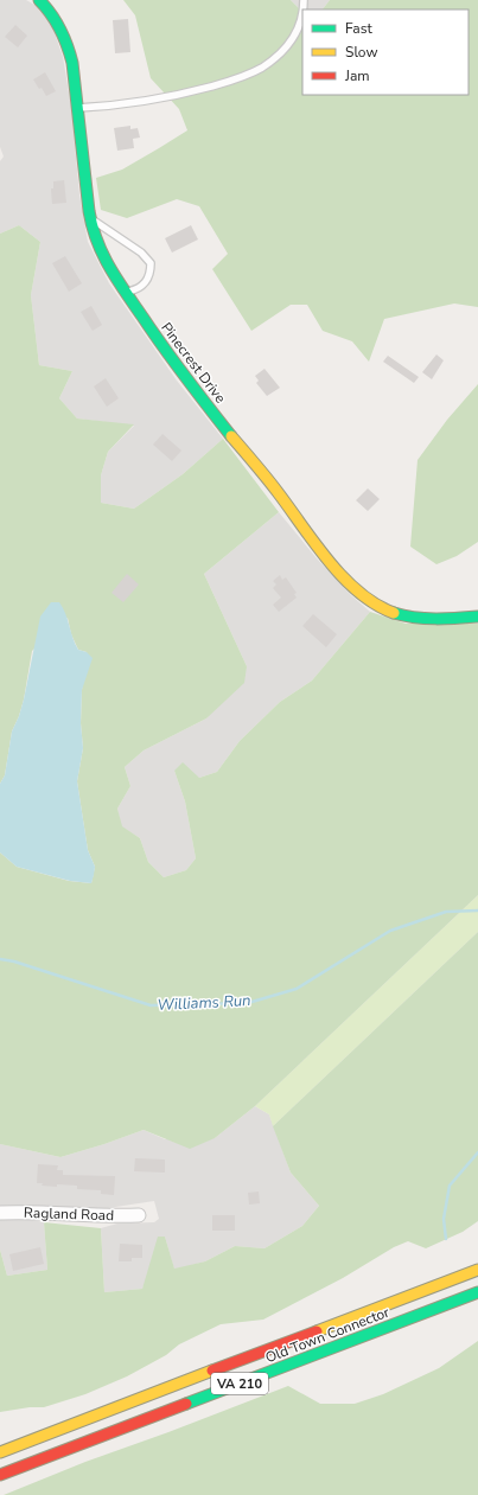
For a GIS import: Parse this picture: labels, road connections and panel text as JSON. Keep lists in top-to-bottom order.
{
  "streets": {
    "main road": ["Pinecrest Drive", "Old Town Connector", "VA 210"],
    "street": ["Ragland Road"]
  },
  "water": ["Williams Run"],
  "legend": ["Fast", "Slow", "Jam"]
}
